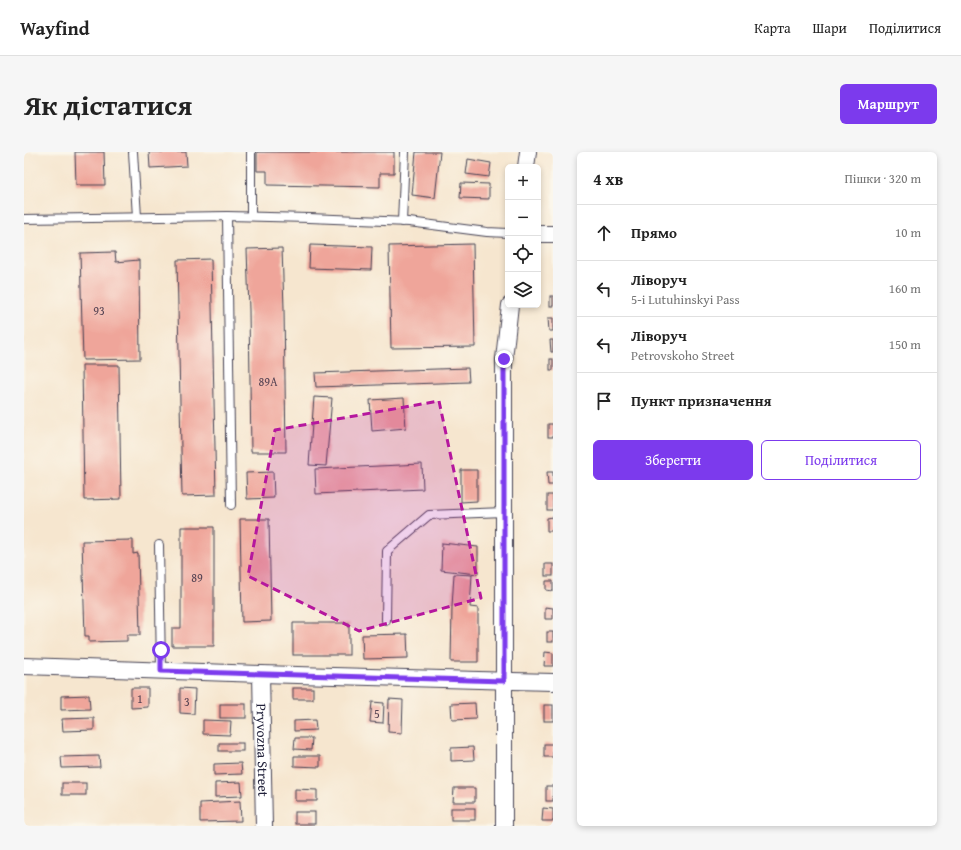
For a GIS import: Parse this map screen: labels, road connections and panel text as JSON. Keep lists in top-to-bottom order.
{
  "streets": {
    "street": ["Pryvozna Street"]
  },
  "house_numbers": [
    "93",
    "89А",
    "89",
    "1",
    "3",
    "5"
  ],
  "page": {
    "header": "Wayfind",
    "nav": ["Карта", "Шари", "Поділитися"],
    "title": "Як дістатися",
    "buttons": [
      "Маршрут",
      ["Зберегти", "Поділитися"]
    ],
    "heading": ["4 хв", "Пішки · 320 m"],
    "map_buttons": ["+", "−"],
    "list": [
      ["Прямо", "10 m"],
      ["Ліворуч", "5-i Lutuhinskyi Pass", "160 m"],
      ["Ліворуч", "Petrovskoho Street", "150 m"],
      "Пункт призначення"
    ]
  }
}
